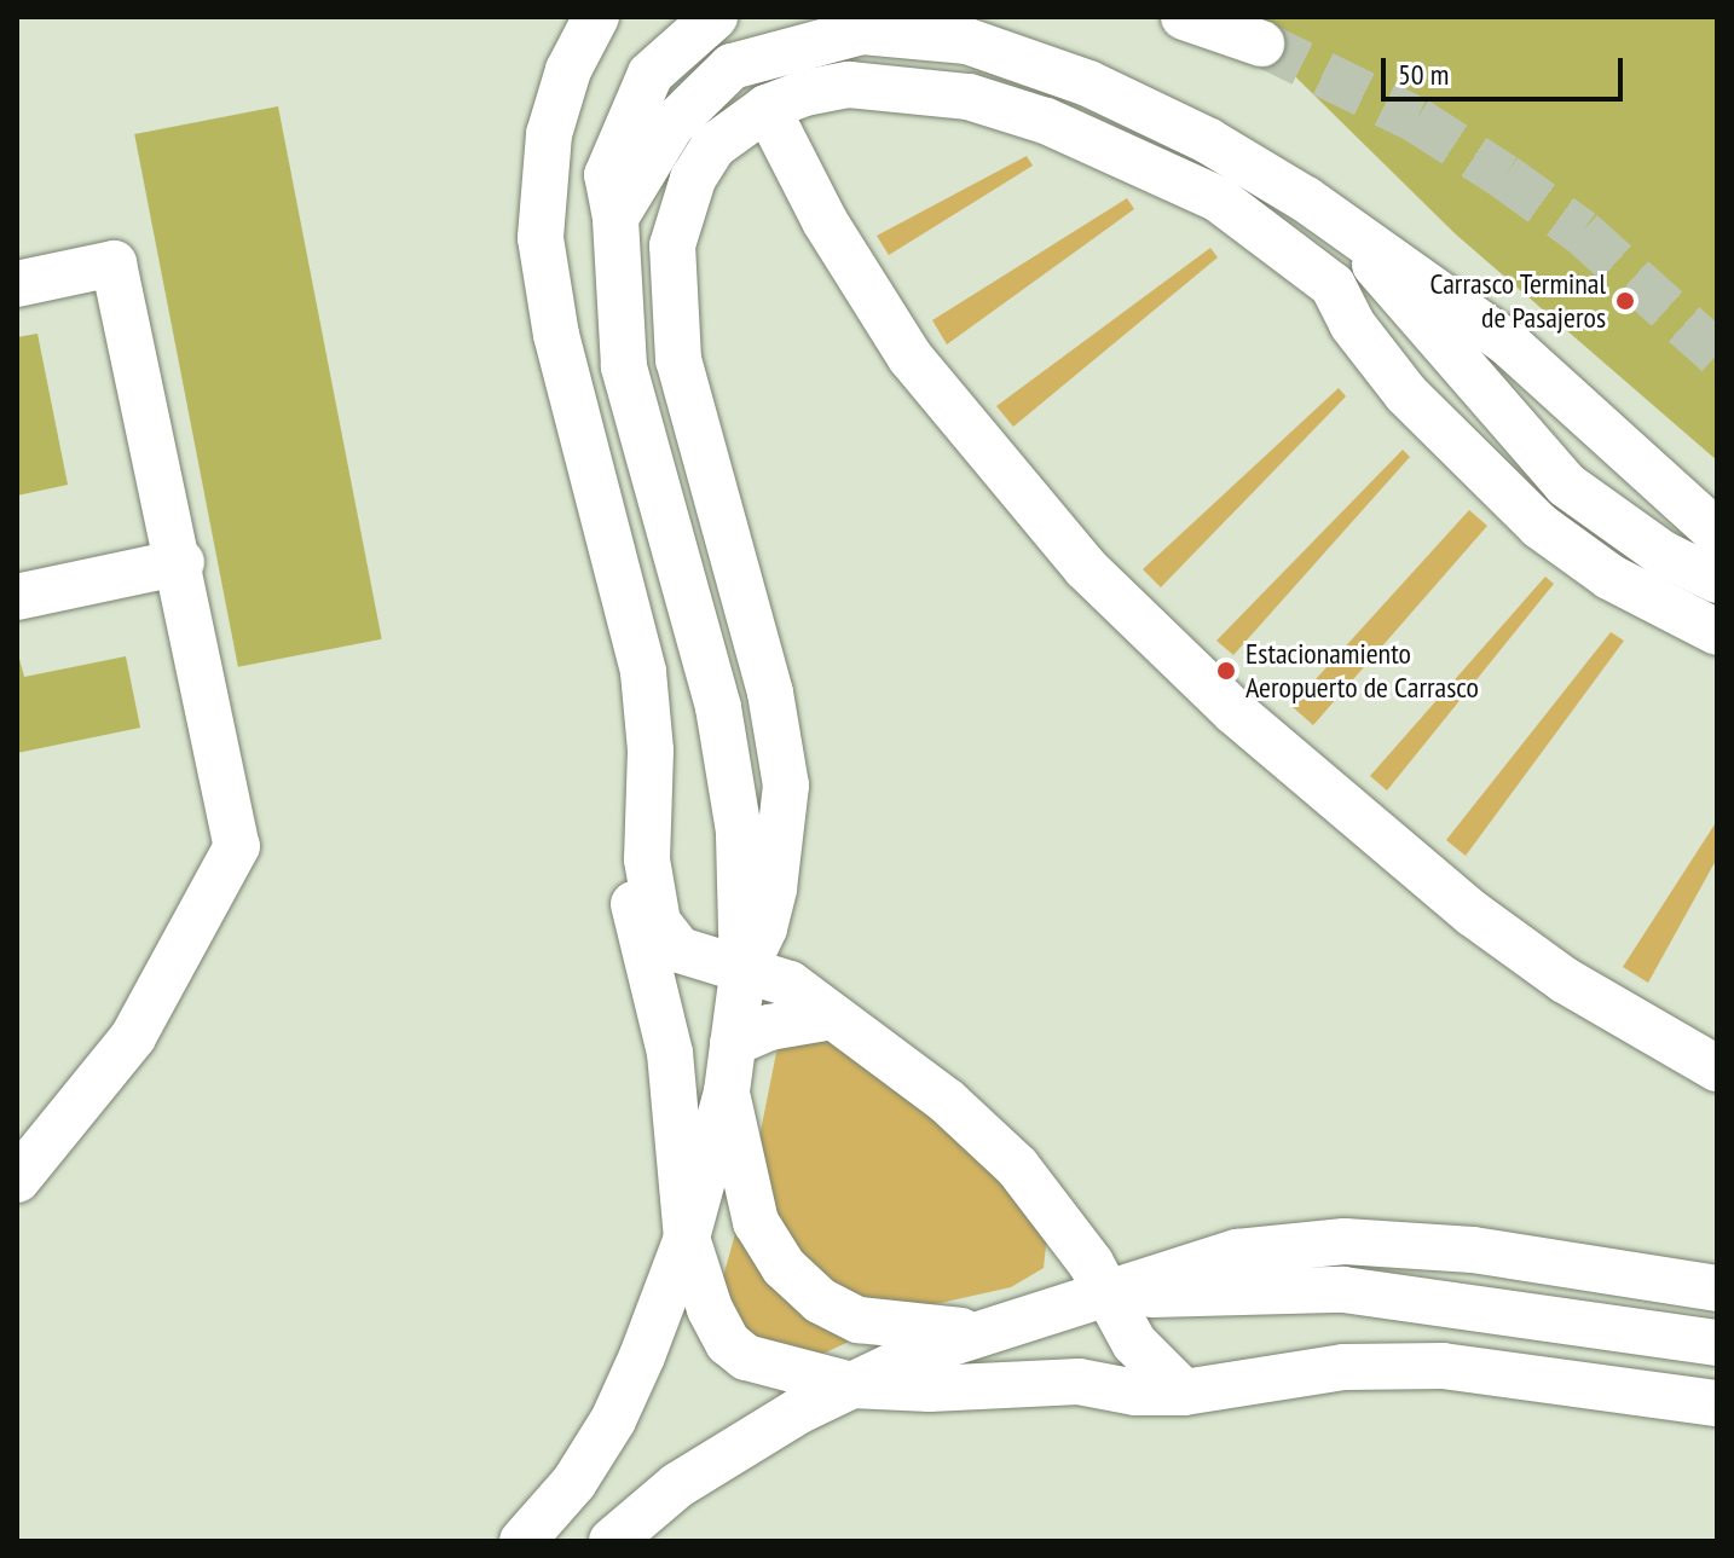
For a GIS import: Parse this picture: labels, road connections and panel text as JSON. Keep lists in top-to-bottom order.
{
  "places": ["Carrasco Terminal de Pasajeros", "Estacionamiento Aeropuerto de Carrasco"],
  "scale_bar": "50 m"
}
